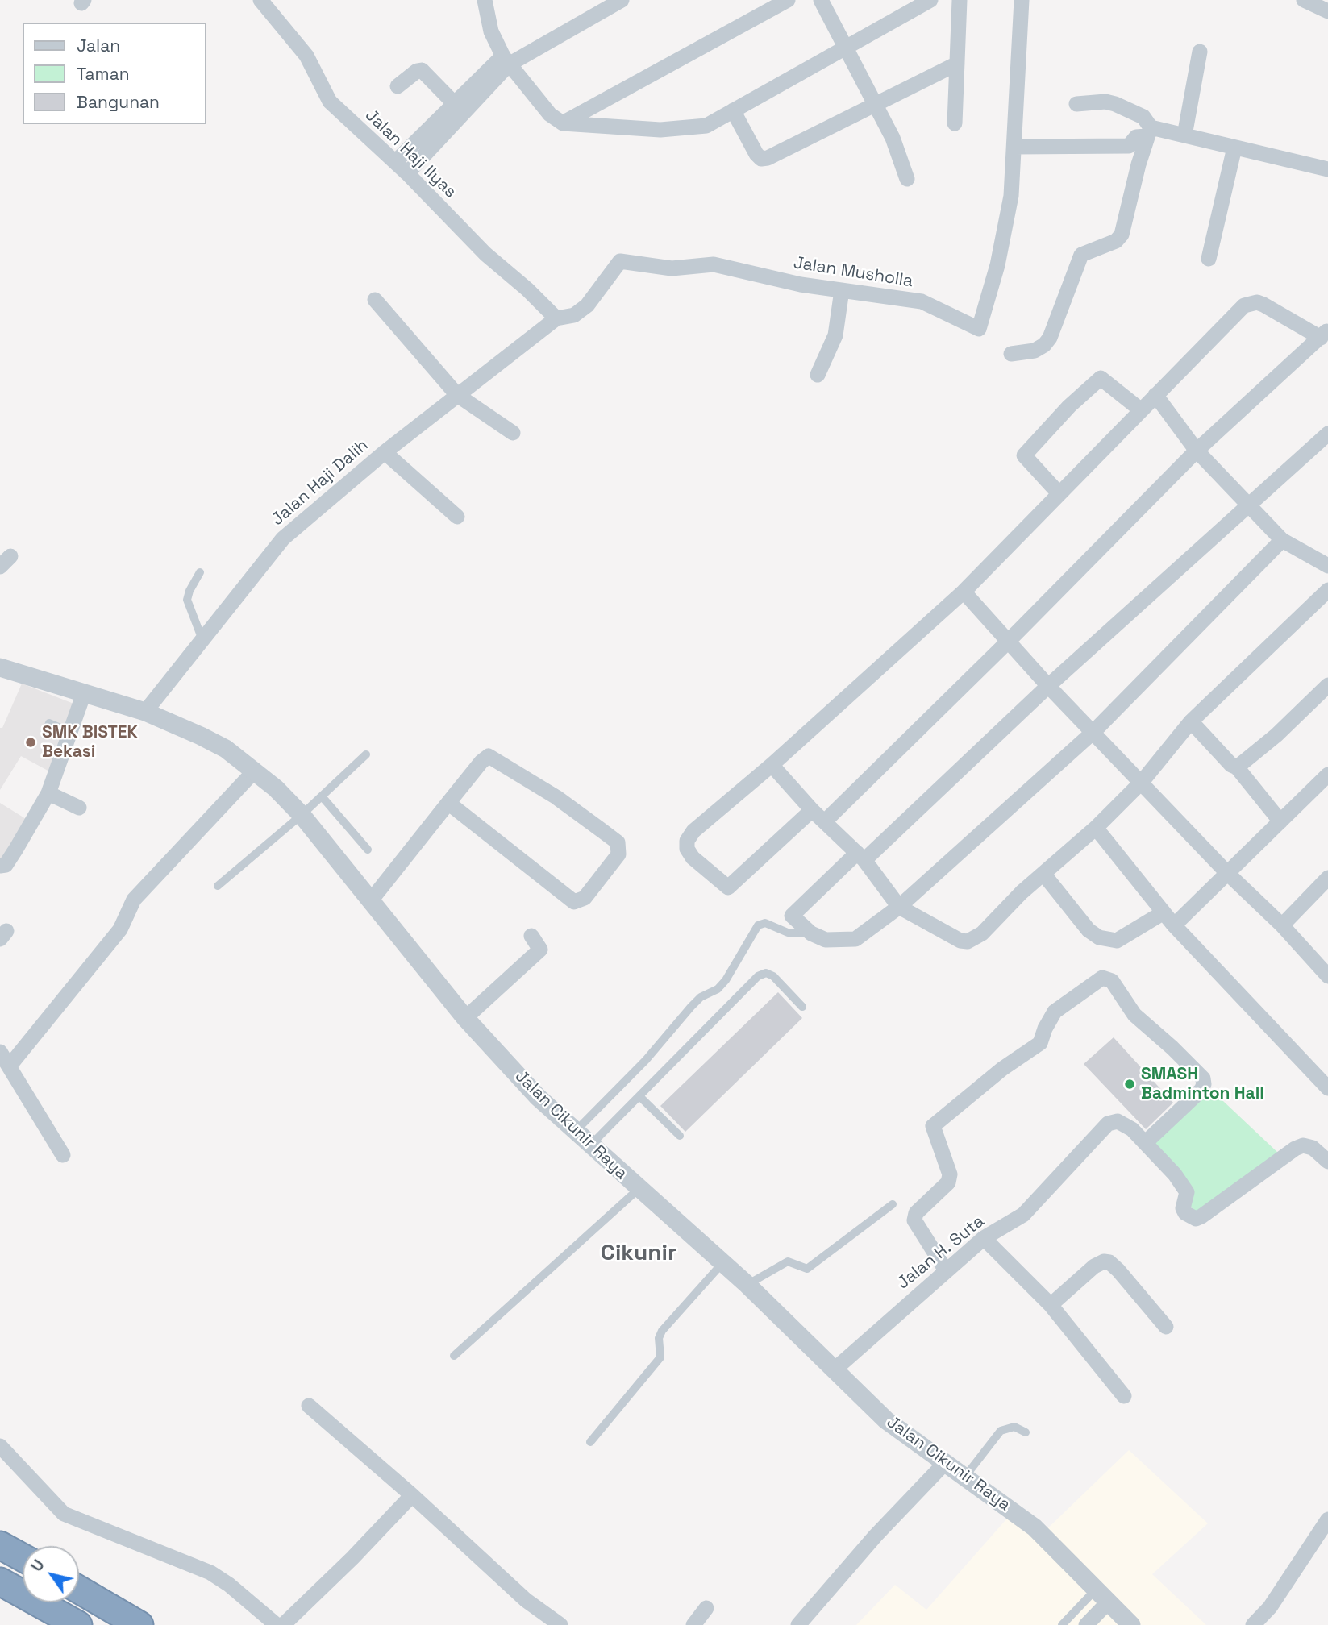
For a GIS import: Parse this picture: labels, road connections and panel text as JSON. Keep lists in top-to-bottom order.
{
  "streets": {
    "street": [
      "Jalan Haji Ilyas",
      "Jalan Musholla",
      "Jalan Haji Dalih",
      "Jalan Cikunir Raya",
      "Jalan H. Suta"
    ]
  },
  "crossings": [
    ["Jalan Haji Ilyas", "Jalan Musholla"],
    ["Jalan Haji Ilyas", "Jalan Haji Dalih"],
    ["Jalan Musholla", "Jalan Haji Dalih"],
    ["Jalan Haji Dalih", "Jalan Cikunir Raya"],
    ["Jalan Cikunir Raya", "Jalan H. Suta"]
  ],
  "districts": ["Cikunir"],
  "places": ["SMK BISTEK Bekasi", "SMASH Badminton Hall"],
  "legend": ["Jalan", "Taman", "Bangunan"],
  "north": "top left"
}
